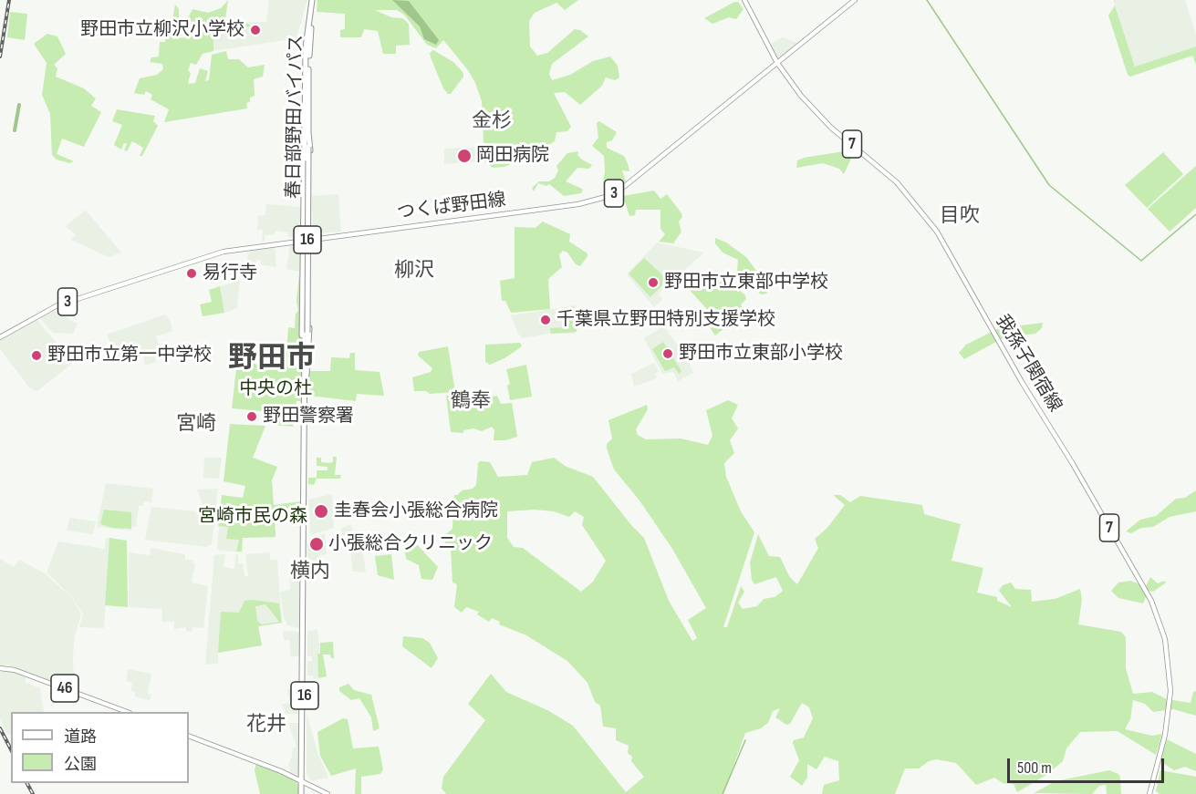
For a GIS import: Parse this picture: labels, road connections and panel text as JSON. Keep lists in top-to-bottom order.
{
  "streets": {
    "highway": ["春日部野田バイパス", "16"],
    "main road": [
      "7",
      "3",
      "つくば野田線",
      "我孫子関宿線",
      "46"
    ]
  },
  "crossings": [
    ["春日部野田バイパス", "16"],
    ["つくば野田線", "16"],
    ["つくば野田線", "我孫子関宿線"]
  ],
  "districts": [
    "金杉",
    "目吹",
    "柳沢",
    "野田市",
    "鶴奉",
    "宮崎",
    "横内",
    "花井"
  ],
  "parks": ["中央の杜", "宮崎市民の森"],
  "places": [
    "野田市立柳沢小学校",
    "岡田病院",
    "易行寺",
    "野田市立東部中学校",
    "千葉県立野田特別支援学校",
    "野田市立東部小学校",
    "野田市立第一中学校",
    "野田警察署",
    "圭春会小張総合病院",
    "小張総合クリニック"
  ],
  "legend": ["道路", "公園"],
  "scale_bar": "500 m"
}
